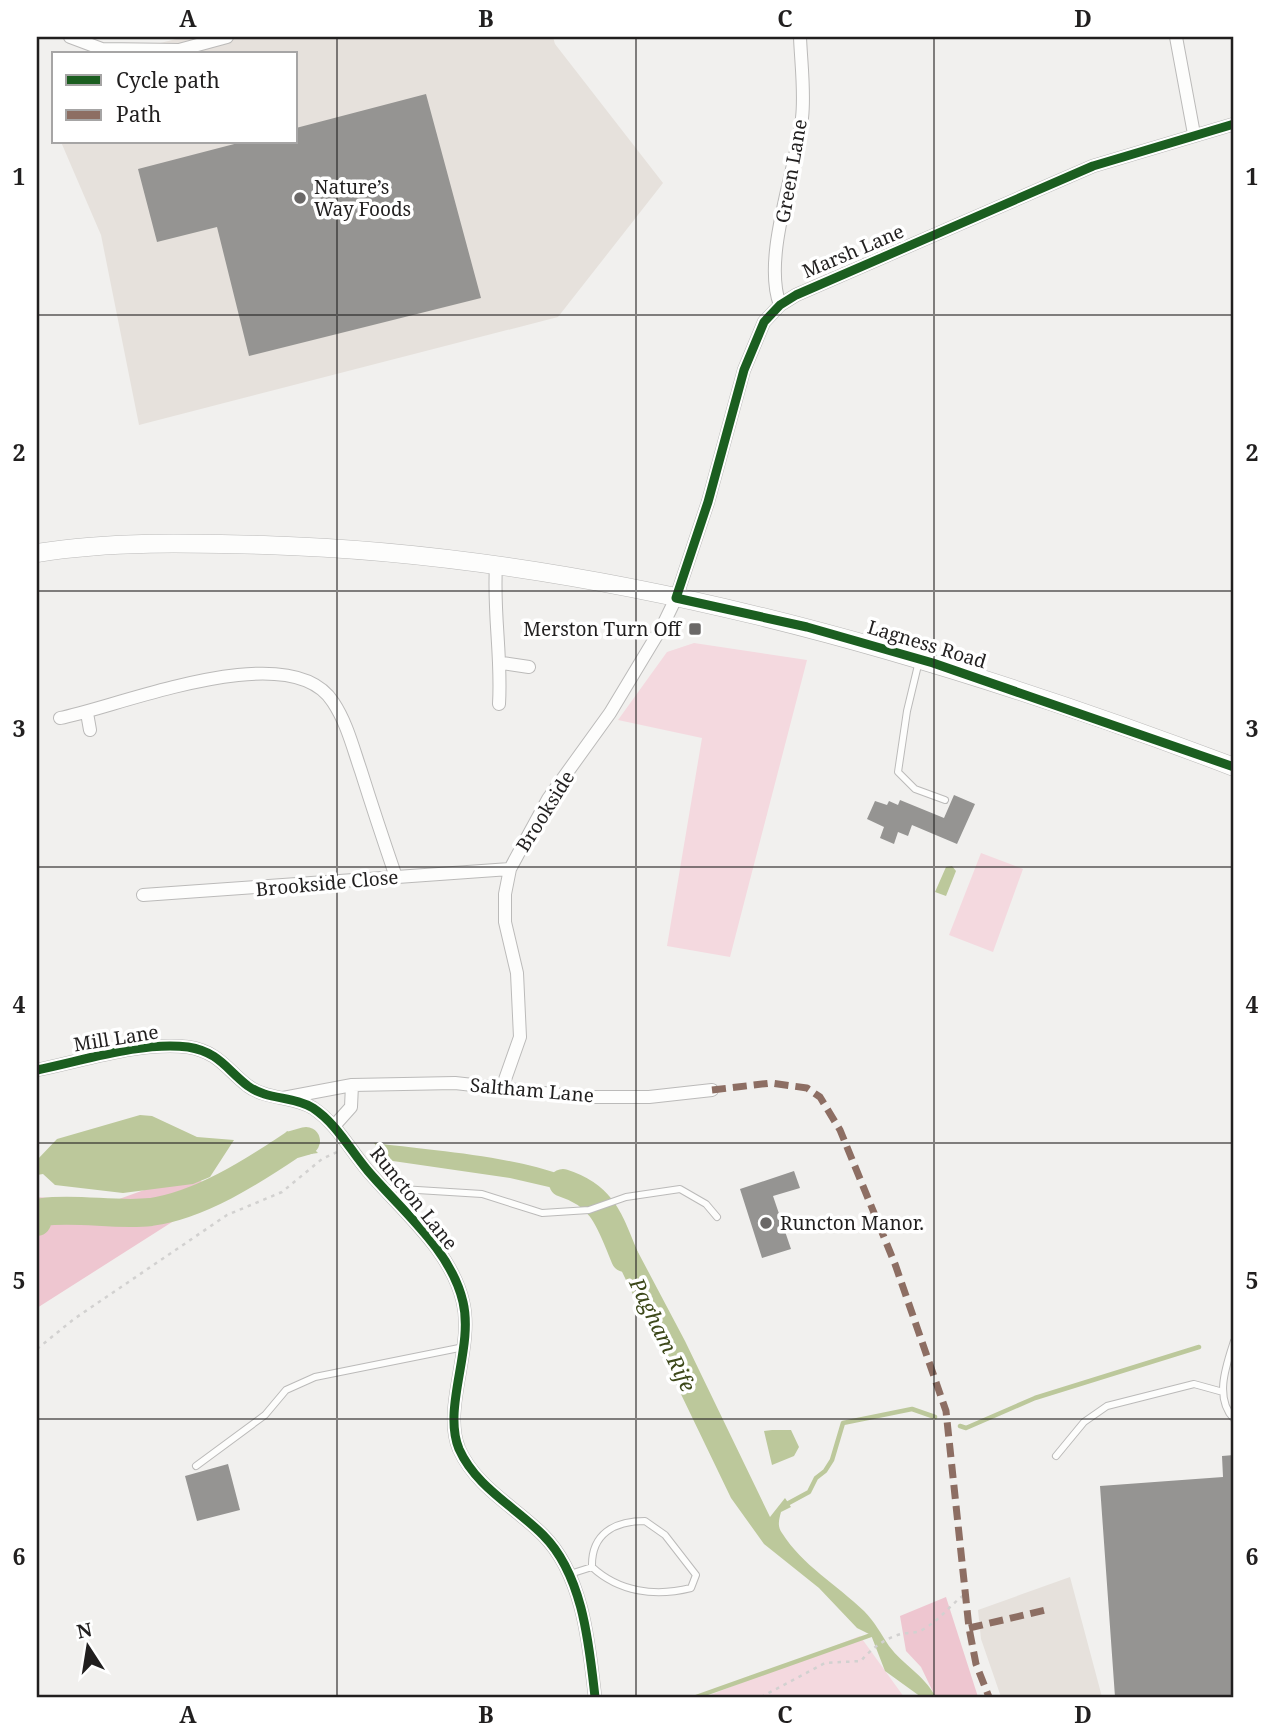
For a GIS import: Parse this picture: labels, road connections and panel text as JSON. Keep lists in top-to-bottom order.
{
  "streets": {
    "main road": ["Lagness Road"],
    "street": [
      "Green Lane",
      "Marsh Lane",
      "Brookside",
      "Brookside Close",
      "Mill Lane",
      "Saltham Lane",
      "Runcton Lane"
    ]
  },
  "crossings": [
    ["Green Lane", "Marsh Lane"],
    ["Marsh Lane", "Lagness Road"],
    ["Marsh Lane", "Brookside"],
    ["Lagness Road", "Brookside"],
    ["Brookside", "Brookside Close"],
    ["Brookside", "Saltham Lane"],
    ["Mill Lane", "Saltham Lane"],
    ["Mill Lane", "Runcton Lane"]
  ],
  "water": ["Pagham Rife"],
  "places": {
    "other": ["Nature’s Way Foods", "Runcton Manor."],
    "transit": ["Merston Turn Off"]
  },
  "legend": ["Cycle path", "Path"],
  "north": "top",
  "grid": {
    "columns": [
      "A",
      "B",
      "C",
      "D"
    ],
    "rows": [
      "1",
      "2",
      "3",
      "4",
      "5",
      "6"
    ]
  }
}
